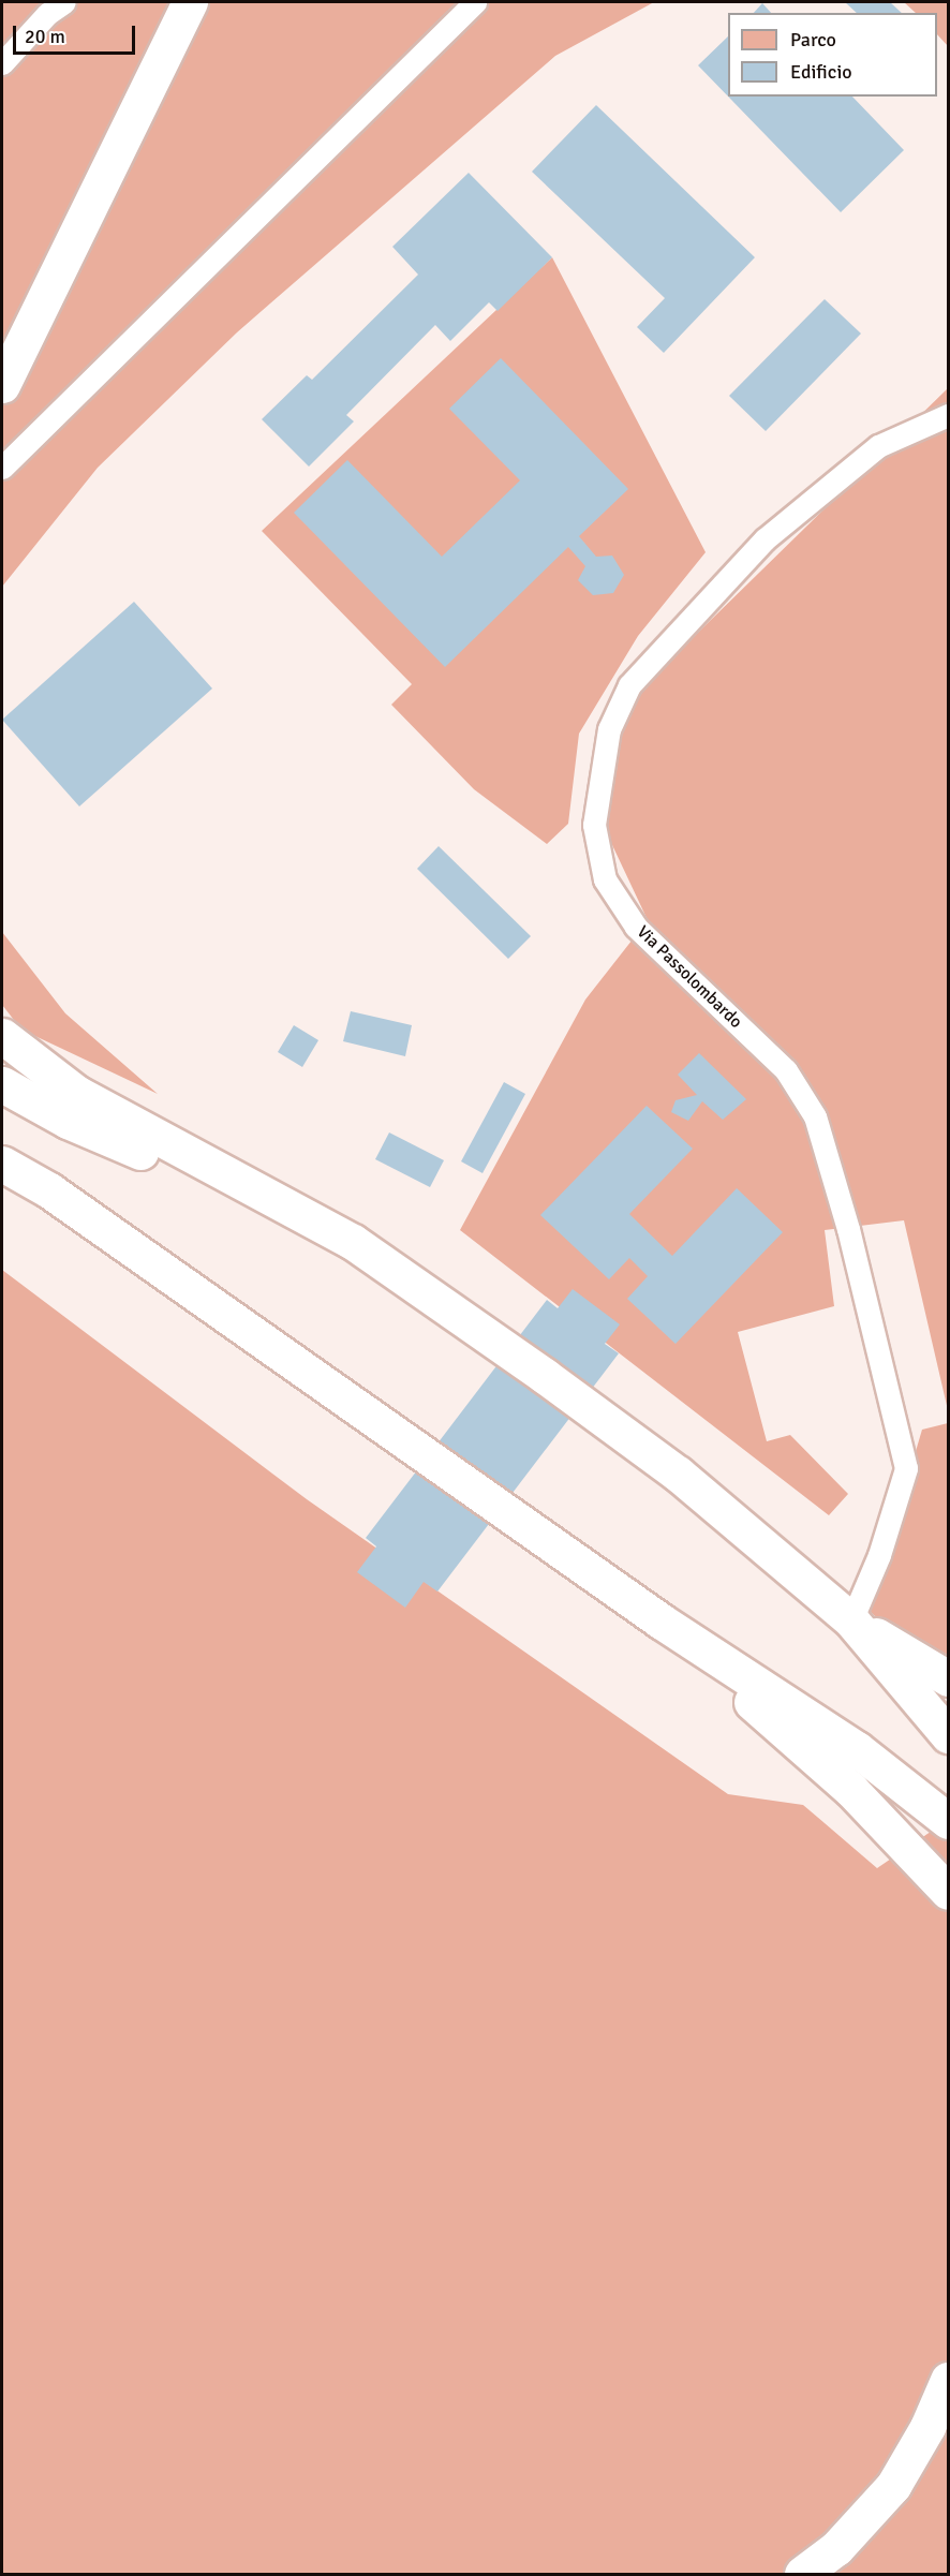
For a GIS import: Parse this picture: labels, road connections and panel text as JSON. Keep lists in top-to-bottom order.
{
  "streets": {
    "lane": ["Via Passolombardo"]
  },
  "legend": ["Parco", "Edificio"],
  "scale_bar": "20 m"
}
